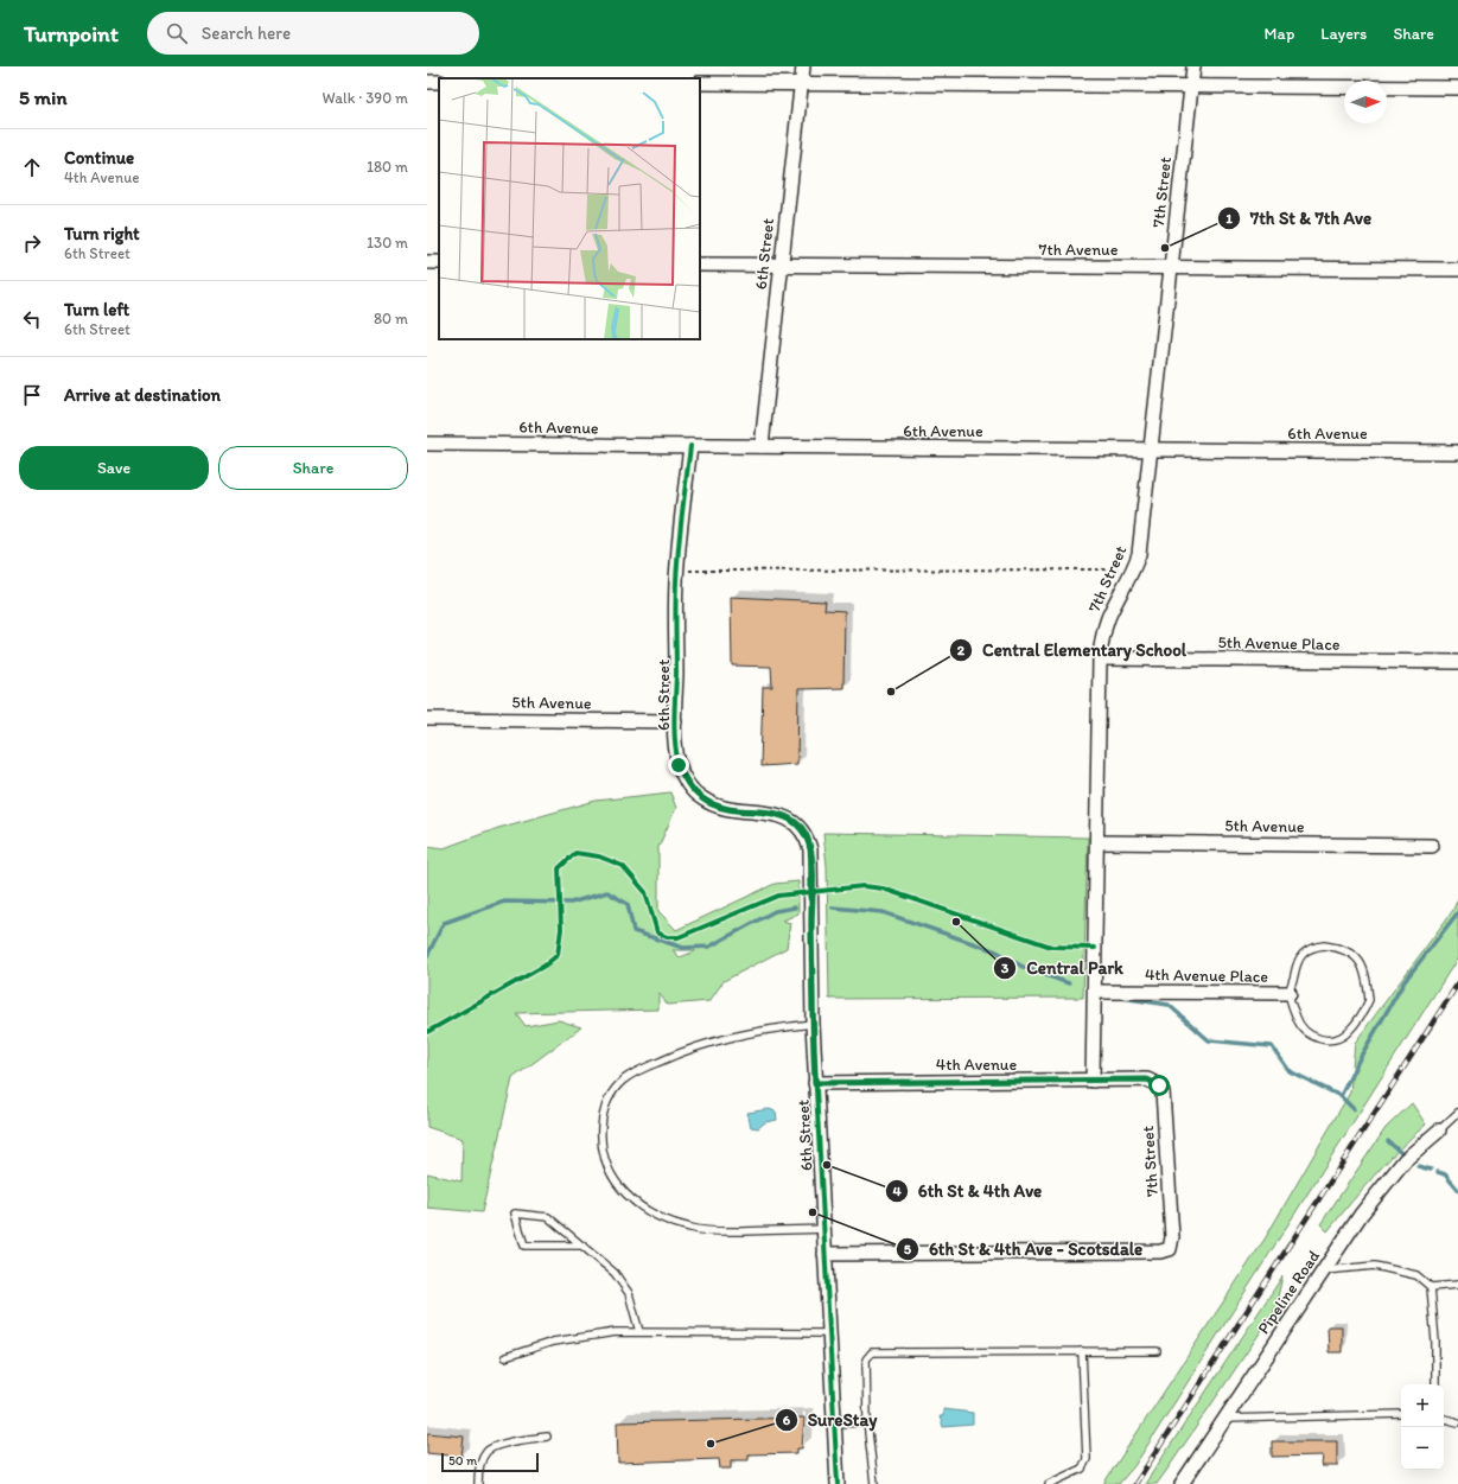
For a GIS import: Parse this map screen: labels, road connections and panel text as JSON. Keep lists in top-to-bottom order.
{
  "streets": {
    "street": [
      "7th Street",
      "7th Avenue",
      "6th Street",
      "6th Avenue",
      "5th Avenue Place",
      "5th Avenue",
      "4th Avenue Place",
      "4th Avenue",
      "Pipeline Road"
    ]
  },
  "crossings": [
    ["7th Street", "7th Avenue"],
    ["7th Street", "6th Street"],
    ["7th Street", "6th Avenue"],
    ["7th Street", "5th Avenue Place"],
    ["7th Street", "5th Avenue"],
    ["7th Street", "4th Avenue Place"],
    ["7th Street", "4th Avenue"],
    ["7th Avenue", "6th Street"],
    ["6th Street", "6th Avenue"],
    ["6th Street", "5th Avenue"],
    ["6th Street", "4th Avenue"]
  ],
  "places": [
    "7th St & 7th Ave",
    "Central Elementary School",
    "Central Park",
    "6th St & 4th Ave",
    "6th St & 4th Ave - Scotsdale",
    "SureStay"
  ],
  "scale_bar": "50 m",
  "north": "right",
  "page": {
    "header": "Turnpoint",
    "search": "Search here",
    "nav": ["Map", "Layers", "Share"],
    "heading": ["5 min", "Walk · 390 m"],
    "list": [
      ["Continue", "4th Avenue", "180 m"],
      ["Turn right", "6th Street", "130 m"],
      ["Turn left", "6th Street", "80 m"],
      "Arrive at destination"
    ],
    "buttons": ["Save", "Share"],
    "map_buttons": ["+", "−"],
    "scale": "50 m"
  }
}
